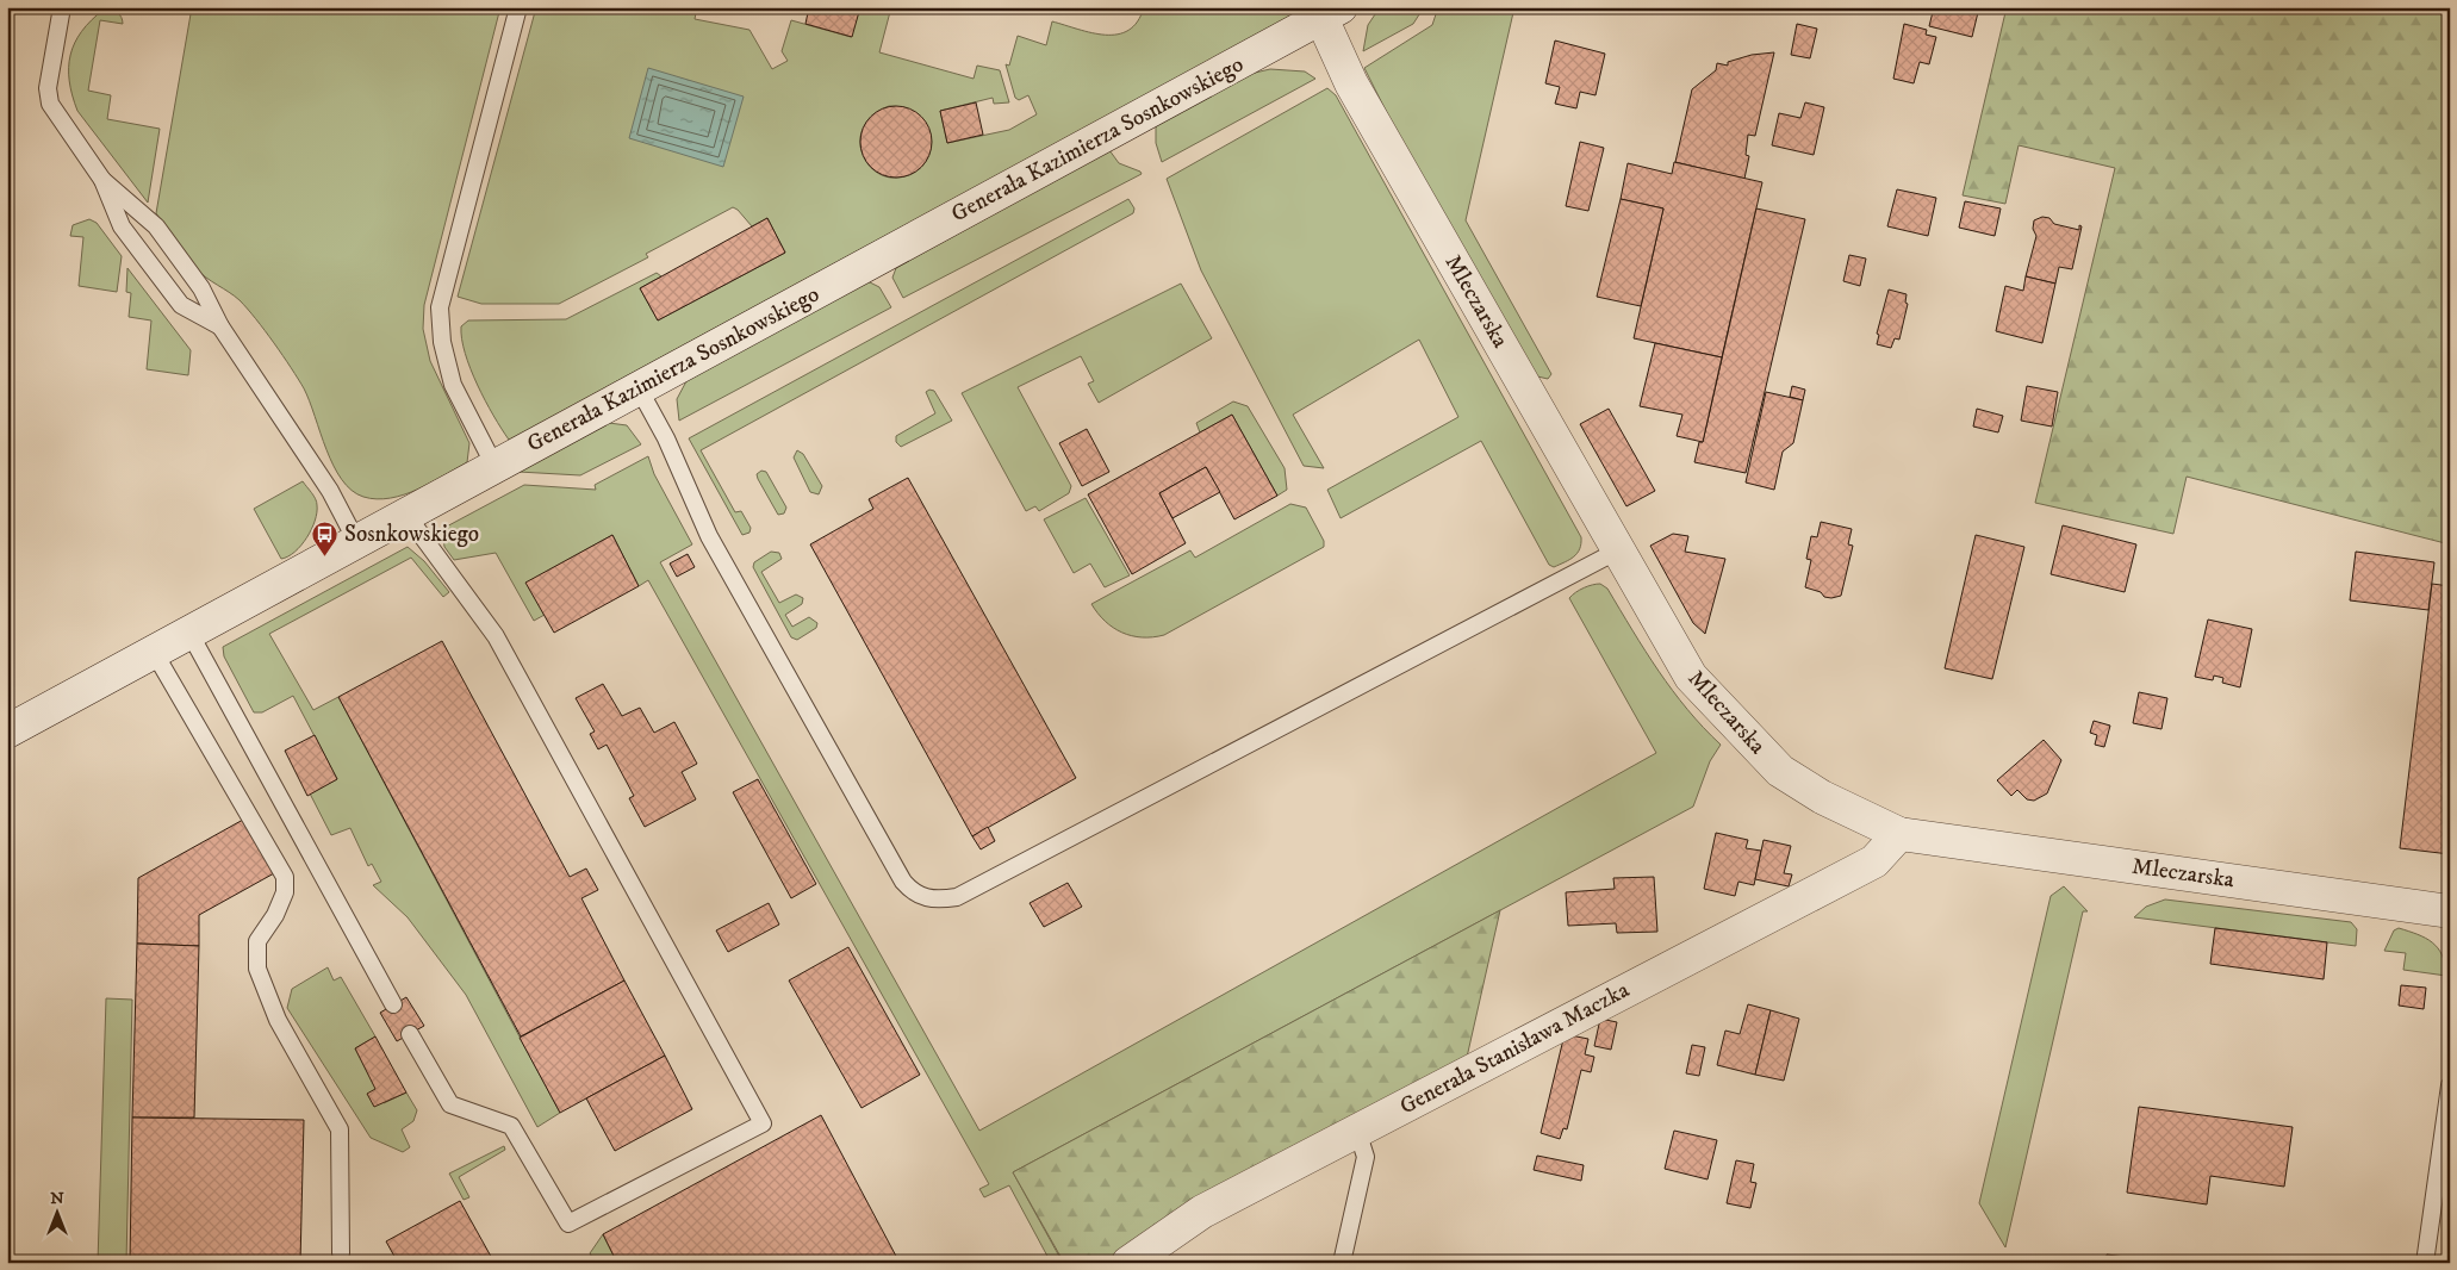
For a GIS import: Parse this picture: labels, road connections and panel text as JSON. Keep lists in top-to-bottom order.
{
  "streets": {
    "street": ["Generała Kazimierza Sosnkowskiego", "Mleczarska", "Generała Stanisława Maczka"]
  },
  "crossings": [
    ["Generała Kazimierza Sosnkowskiego", "Mleczarska"],
    ["Mleczarska", "Generała Stanisława Maczka"]
  ],
  "places": {
    "bus stop": ["Sosnkowskiego"]
  },
  "north": "top"
}
